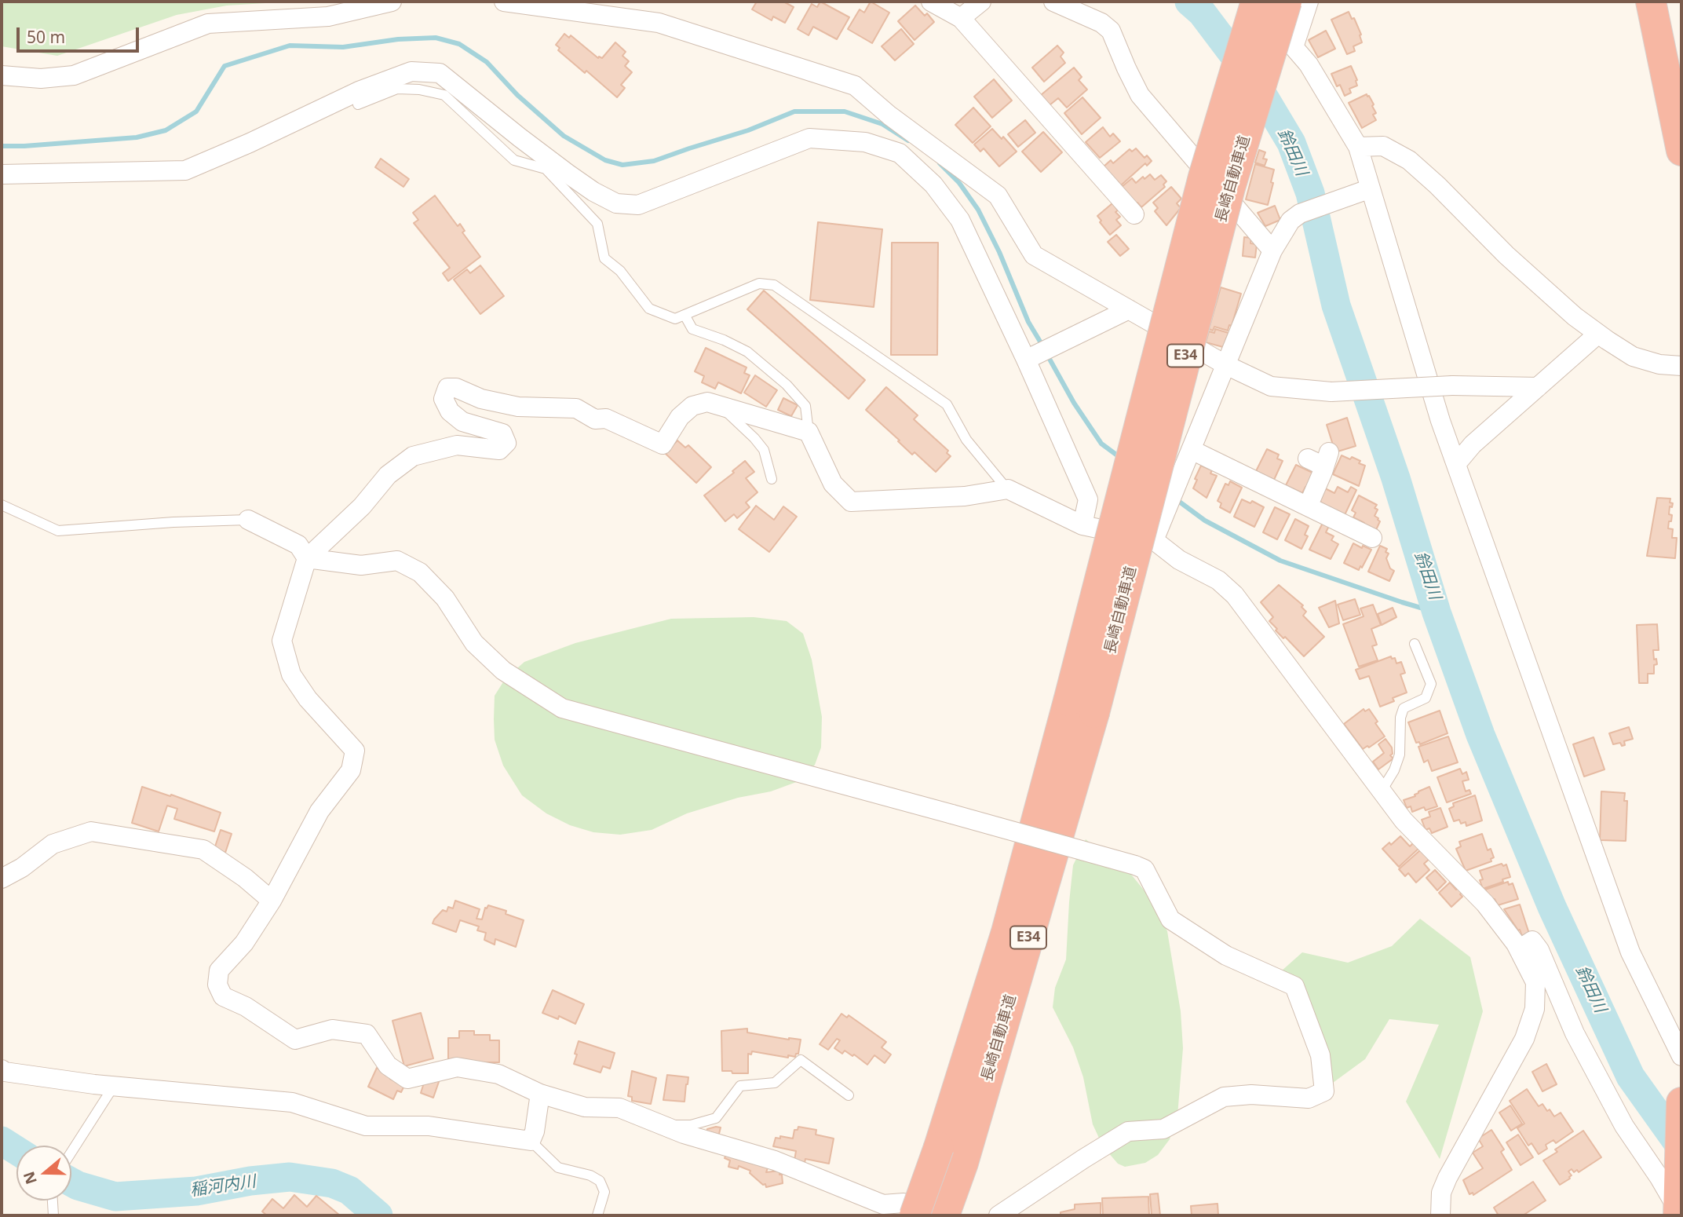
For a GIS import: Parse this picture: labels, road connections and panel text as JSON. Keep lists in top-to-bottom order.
{
  "streets": {
    "highway": ["長崎自動車道", "E34"]
  },
  "water": ["鈴田川", "稲河内川"],
  "scale_bar": "50 m",
  "north": "left"
}
